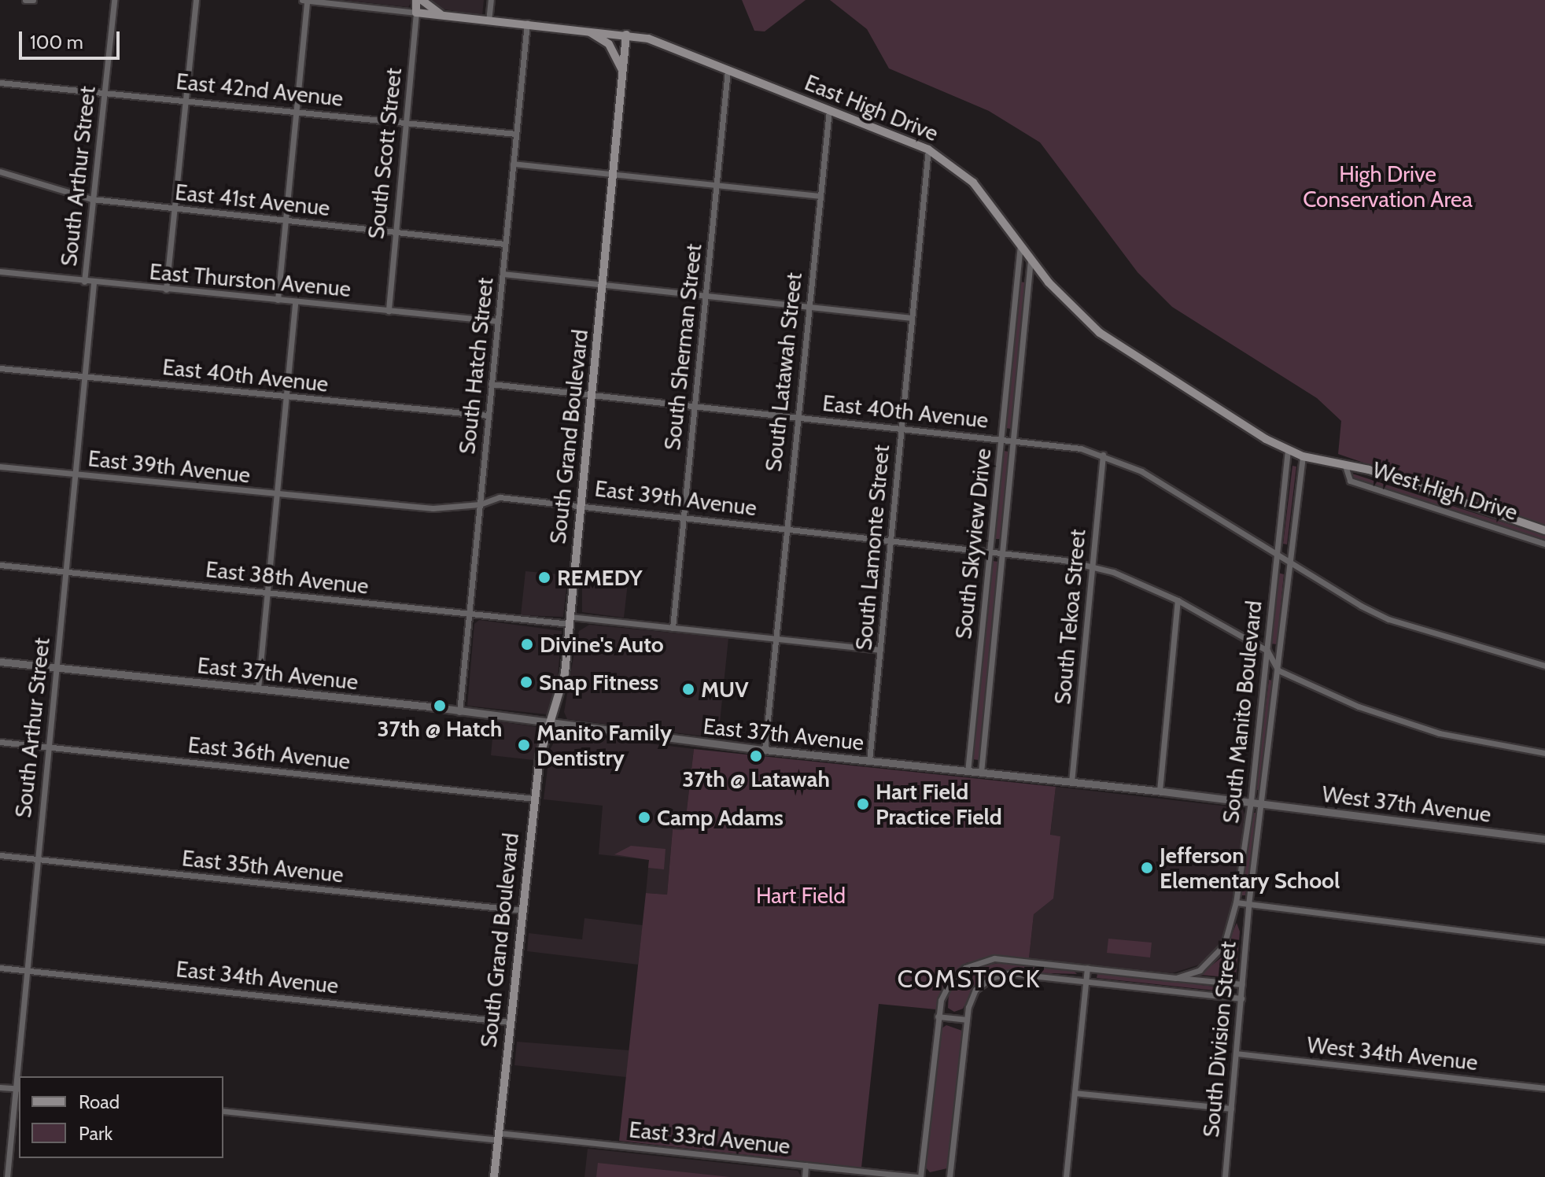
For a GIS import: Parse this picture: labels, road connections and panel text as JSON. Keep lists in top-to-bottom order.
{
  "streets": {
    "main road": [
      "East High Drive",
      "South Scott Street",
      "South Grand Boulevard",
      "West High Drive"
    ],
    "street": [
      "East 42nd Avenue",
      "South Arthur Street",
      "East 41st Avenue",
      "East Thurston Avenue",
      "South Sherman Street",
      "South Hatch Street",
      "South Latawah Street",
      "East 40th Avenue",
      "East 39th Avenue",
      "South Skyview Drive",
      "South Lamonte Street",
      "East 38th Avenue",
      "South Tekoa Street",
      "East 37th Avenue",
      "South Manito Boulevard",
      "East 36th Avenue",
      "West 37th Avenue",
      "East 35th Avenue",
      "East 34th Avenue",
      "South Division Street",
      "West 34th Avenue",
      "East 33rd Avenue"
    ]
  },
  "crossings": [
    ["East 42nd Avenue", "South Scott Street"],
    ["East 42nd Avenue", "South Arthur Street"],
    ["East 42nd Avenue", "South Hatch Street"],
    ["East High Drive", "South Scott Street"],
    ["East High Drive", "South Sherman Street"],
    ["East High Drive", "South Hatch Street"],
    ["East High Drive", "South Latawah Street"],
    ["East High Drive", "South Grand Boulevard"],
    ["East High Drive", "West High Drive"],
    ["East High Drive", "South Skyview Drive"],
    ["East High Drive", "South Lamonte Street"],
    ["East High Drive", "South Manito Boulevard"],
    ["South Scott Street", "East 41st Avenue"],
    ["South Scott Street", "East Thurston Avenue"],
    ["South Arthur Street", "East 41st Avenue"],
    ["South Arthur Street", "East Thurston Avenue"],
    ["South Arthur Street", "East 40th Avenue"],
    ["South Arthur Street", "East 39th Avenue"],
    ["South Arthur Street", "East 38th Avenue"],
    ["South Arthur Street", "East 37th Avenue"],
    ["South Arthur Street", "East 36th Avenue"],
    ["South Arthur Street", "East 35th Avenue"],
    ["South Arthur Street", "East 34th Avenue"],
    ["East 41st Avenue", "South Hatch Street"],
    ["East Thurston Avenue", "South Hatch Street"],
    ["South Sherman Street", "East 40th Avenue"],
    ["South Sherman Street", "East 39th Avenue"],
    ["South Sherman Street", "East 38th Avenue"],
    ["South Hatch Street", "East 40th Avenue"],
    ["South Hatch Street", "East 39th Avenue"],
    ["South Hatch Street", "East 38th Avenue"],
    ["South Hatch Street", "East 37th Avenue"],
    ["South Latawah Street", "East 40th Avenue"],
    ["South Latawah Street", "East 39th Avenue"],
    ["South Latawah Street", "East 38th Avenue"],
    ["South Latawah Street", "East 37th Avenue"],
    ["East 40th Avenue", "South Grand Boulevard"],
    ["East 40th Avenue", "South Skyview Drive"],
    ["East 40th Avenue", "South Lamonte Street"],
    ["East 40th Avenue", "South Tekoa Street"],
    ["East 40th Avenue", "South Manito Boulevard"],
    ["South Grand Boulevard", "East 39th Avenue"],
    ["South Grand Boulevard", "East 38th Avenue"],
    ["South Grand Boulevard", "East 37th Avenue"],
    ["South Grand Boulevard", "East 36th Avenue"],
    ["South Grand Boulevard", "East 35th Avenue"],
    ["South Grand Boulevard", "East 34th Avenue"],
    ["South Grand Boulevard", "East 33rd Avenue"],
    ["East 39th Avenue", "South Skyview Drive"],
    ["East 39th Avenue", "South Lamonte Street"],
    ["East 39th Avenue", "South Tekoa Street"],
    ["East 39th Avenue", "South Manito Boulevard"],
    ["West High Drive", "South Manito Boulevard"],
    ["South Skyview Drive", "East 37th Avenue"],
    ["South Lamonte Street", "East 38th Avenue"],
    ["South Lamonte Street", "East 37th Avenue"],
    ["South Tekoa Street", "East 37th Avenue"],
    ["East 37th Avenue", "South Manito Boulevard"],
    ["East 37th Avenue", "West 37th Avenue"],
    ["South Manito Boulevard", "West 37th Avenue"],
    ["South Manito Boulevard", "South Division Street"],
    ["South Manito Boulevard", "East 33rd Avenue"],
    ["South Division Street", "West 34th Avenue"]
  ],
  "districts": ["COMSTOCK"],
  "parks": ["High Drive Conservation Area", "Hart Field"],
  "places": [
    "REMEDY",
    "Divine's Auto",
    "Snap Fitness",
    "MUV",
    "37th @ Hatch",
    "Manito Family Dentistry",
    "37th @ Latawah",
    "Hart Field Practice Field",
    "Camp Adams",
    "Jefferson Elementary School"
  ],
  "legend": ["Road", "Park"],
  "scale_bar": "100 m"
}
